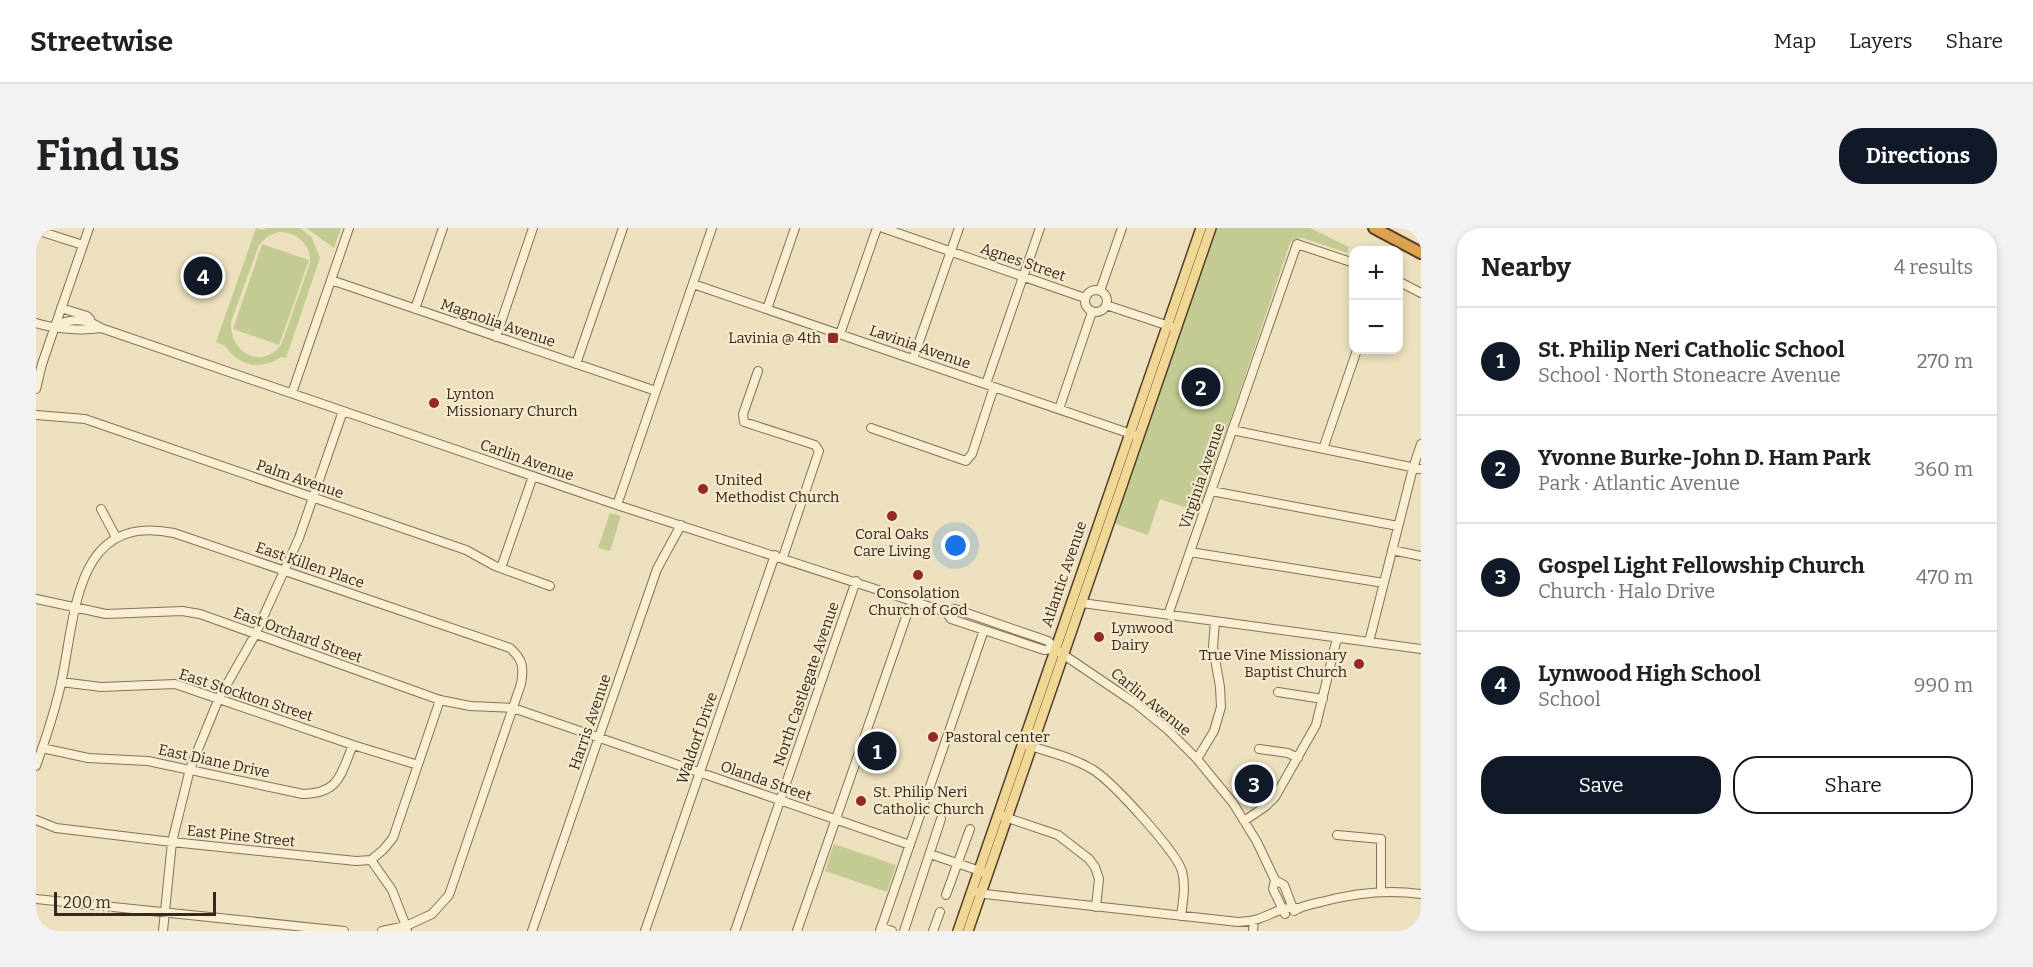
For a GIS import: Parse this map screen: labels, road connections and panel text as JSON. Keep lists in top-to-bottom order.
{
  "streets": {
    "main road": ["Atlantic Avenue"],
    "street": [
      "Agnes Street",
      "Magnolia Avenue",
      "Lavinia Avenue",
      "Carlin Avenue",
      "Virginia Avenue",
      "Palm Avenue",
      "East Killen Place",
      "East Orchard Street",
      "North Castlegate Avenue",
      "East Stockton Street",
      "Harris Avenue",
      "Waldorf Drive",
      "East Diane Drive",
      "Olanda Street",
      "East Pine Street"
    ]
  },
  "crossings": [
    ["Lavinia Avenue", "Atlantic Avenue"],
    ["Carlin Avenue", "Atlantic Avenue"],
    ["Carlin Avenue", "North Castlegate Avenue"],
    ["Carlin Avenue", "Harris Avenue"],
    ["Carlin Avenue", "Waldorf Drive"],
    ["East Killen Place", "East Orchard Street"],
    ["East Killen Place", "East Stockton Street"],
    ["East Killen Place", "East Diane Drive"],
    ["East Orchard Street", "Olanda Street"],
    ["North Castlegate Avenue", "Olanda Street"],
    ["East Stockton Street", "East Diane Drive"],
    ["Harris Avenue", "Olanda Street"],
    ["Waldorf Drive", "Olanda Street"]
  ],
  "places": {
    "transit": ["Lavinia @ 4th"],
    "other": [
      "Lynton Missionary Church",
      "United Methodist Church",
      "Coral Oaks Care Living",
      "Consolation Church of God",
      "Lynwood Dairy",
      "True Vine Missionary Baptist Church",
      "Pastoral center",
      "St. Philip Neri Catholic Church"
    ]
  },
  "scale_bar": "200 m",
  "page": {
    "header": "Streetwise",
    "nav": ["Map", "Layers", "Share"],
    "buttons": [
      "Directions",
      ["Save", "Share"]
    ],
    "title": "Find us",
    "heading": ["Nearby", "4 results"],
    "map_buttons": ["+", "−"],
    "pins": [
      "4",
      "2",
      "1",
      "3"
    ],
    "list": [
      {
        "mark": "1",
        "name": "St. Philip Neri Catholic School",
        "note": "School · North Stoneacre Avenue",
        "value": "270 m"
      },
      {
        "mark": "2",
        "name": "Yvonne Burke-John D. Ham Park",
        "note": "Park · Atlantic Avenue",
        "value": "360 m"
      },
      {
        "mark": "3",
        "name": "Gospel Light Fellowship Church",
        "note": "Church · Halo Drive",
        "value": "470 m"
      },
      {
        "mark": "4",
        "name": "Lynwood High School",
        "note": "School",
        "value": "990 m"
      }
    ],
    "scale": "200 m"
  }
}
